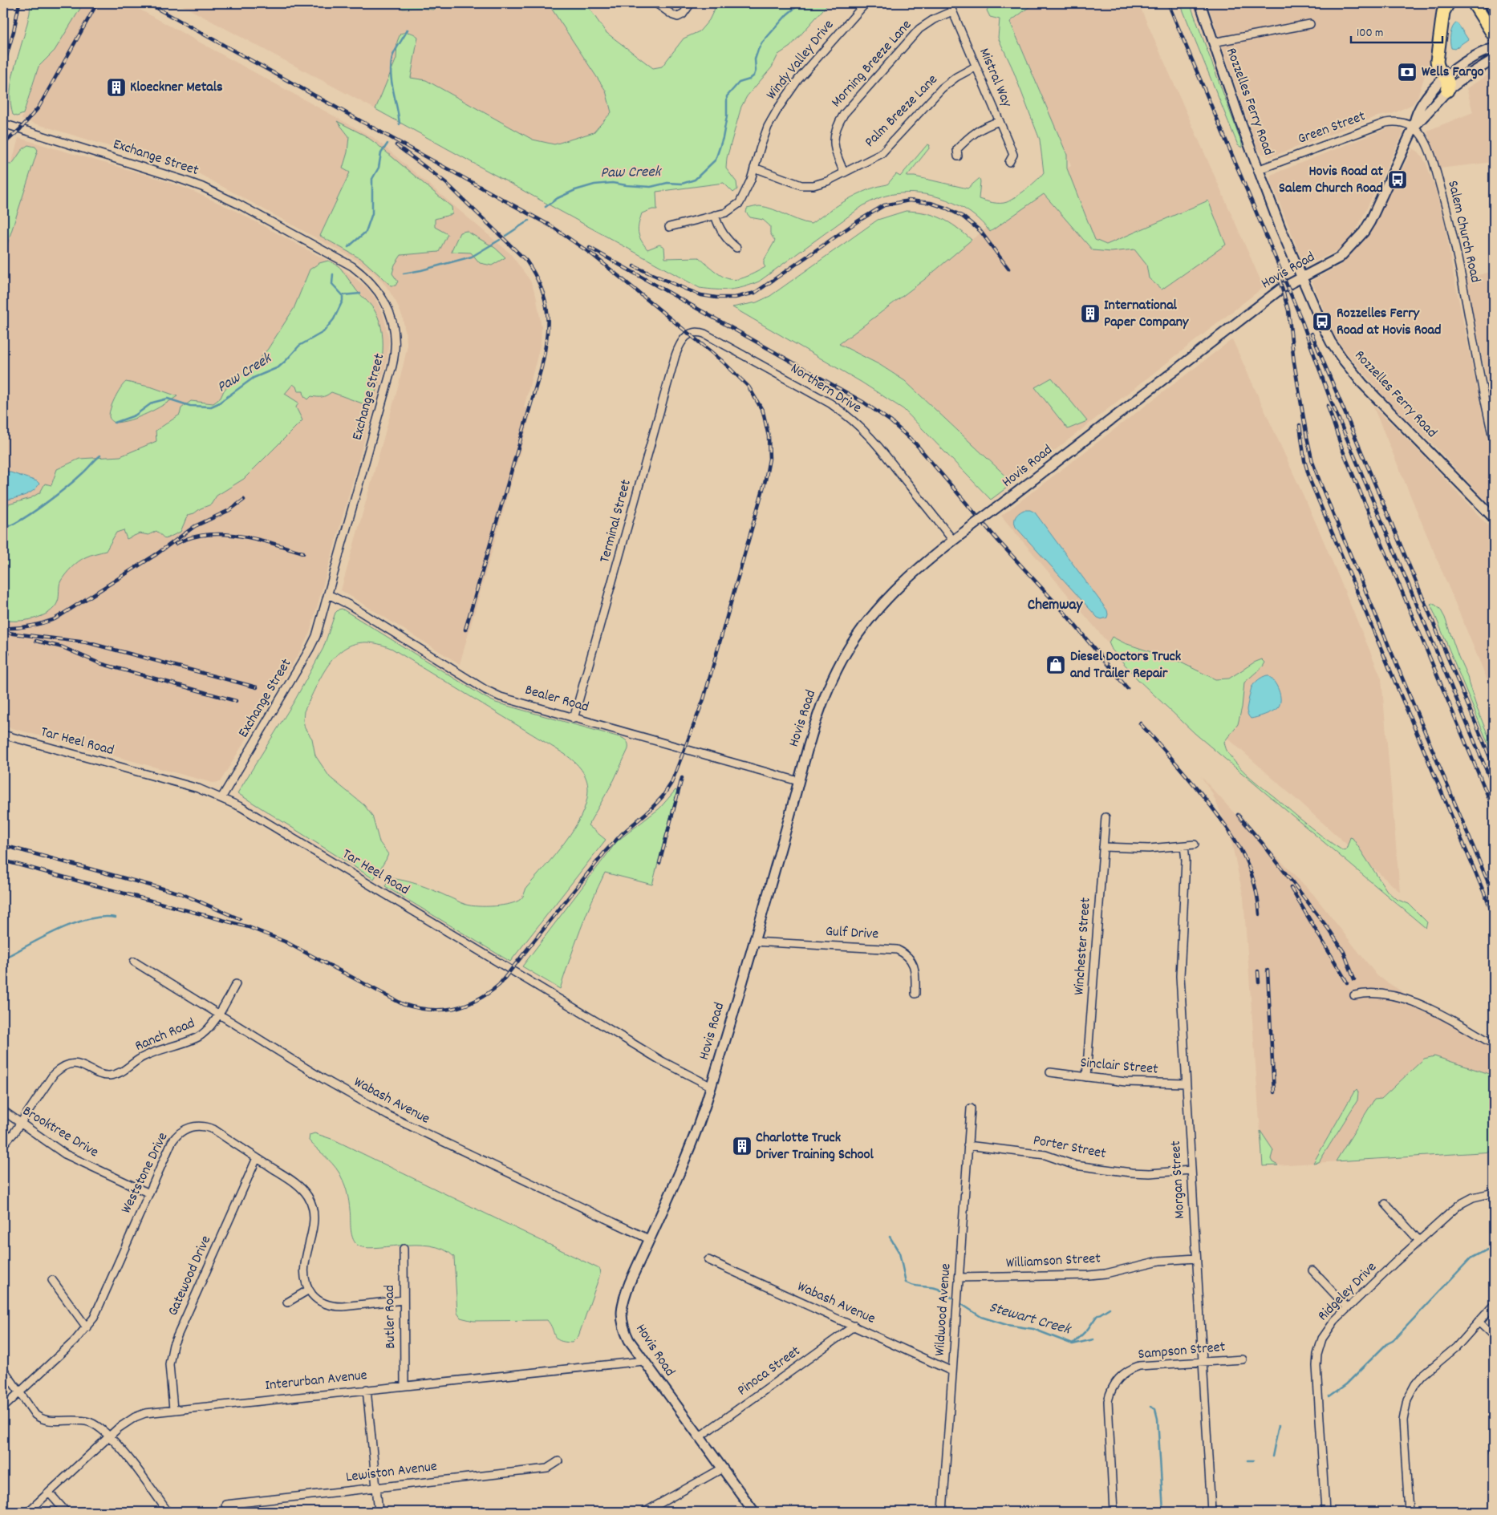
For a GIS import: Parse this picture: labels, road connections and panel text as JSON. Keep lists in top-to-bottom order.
{
  "streets": {
    "street": [
      "Windy Valley Drive",
      "Morning Breeze Lane",
      "Mistral Way",
      "Rozzelles Ferry Road",
      "Palm Breeze Lane",
      "Green Street",
      "Exchange Street",
      "Salem Church Road",
      "Hovis Road",
      "Northern Drive",
      "Terminal Street",
      "Bealer Road",
      "Tar Heel Road",
      "Gulf Drive",
      "Winchester Street",
      "Ranch Road",
      "Sinclair Street",
      "Wabash Avenue",
      "Brooktree Drive",
      "Porter Street",
      "Weststone Drive",
      "Morgan Street",
      "Williamson Street",
      "Gatewood Drive",
      "Ridgeley Drive",
      "Wildwood Avenue",
      "Butler Road",
      "Sampson Street",
      "Pinoca Street",
      "Interurban Avenue",
      "Lewiston Avenue"
    ]
  },
  "crossings": [
    ["Windy Valley Drive", "Palm Breeze Lane"],
    ["Morning Breeze Lane", "Mistral Way"],
    ["Morning Breeze Lane", "Palm Breeze Lane"],
    ["Mistral Way", "Palm Breeze Lane"],
    ["Rozzelles Ferry Road", "Green Street"],
    ["Rozzelles Ferry Road", "Hovis Road"],
    ["Green Street", "Salem Church Road"],
    ["Green Street", "Hovis Road"],
    ["Exchange Street", "Bealer Road"],
    ["Exchange Street", "Tar Heel Road"],
    ["Salem Church Road", "Hovis Road"],
    ["Hovis Road", "Northern Drive"],
    ["Hovis Road", "Bealer Road"],
    ["Hovis Road", "Tar Heel Road"],
    ["Hovis Road", "Gulf Drive"],
    ["Hovis Road", "Wabash Avenue"],
    ["Hovis Road", "Pinoca Street"],
    ["Hovis Road", "Interurban Avenue"],
    ["Northern Drive", "Terminal Street"],
    ["Terminal Street", "Bealer Road"],
    ["Winchester Street", "Sinclair Street"],
    ["Ranch Road", "Wabash Avenue"],
    ["Ranch Road", "Brooktree Drive"],
    ["Sinclair Street", "Morgan Street"],
    ["Wabash Avenue", "Wildwood Avenue"],
    ["Wabash Avenue", "Pinoca Street"],
    ["Brooktree Drive", "Weststone Drive"],
    ["Porter Street", "Morgan Street"],
    ["Porter Street", "Wildwood Avenue"],
    ["Weststone Drive", "Gatewood Drive"],
    ["Morgan Street", "Williamson Street"],
    ["Morgan Street", "Sampson Street"],
    ["Williamson Street", "Wildwood Avenue"],
    ["Gatewood Drive", "Interurban Avenue"],
    ["Butler Road", "Interurban Avenue"]
  ],
  "districts": ["Chemway"],
  "water": ["Paw Creek", "Stewart Creek"],
  "places": {
    "bank": ["Wells Fargo"],
    "building": ["Kloeckner Metals", "International Paper Company", "Charlotte Truck Driver Training School"],
    "bus stop": ["Hovis Road at Salem Church Road", "Rozzelles Ferry Road at Hovis Road"],
    "shop": ["Diesel Doctors Truck and Trailer Repair"]
  },
  "scale_bar": "100 m"
}
